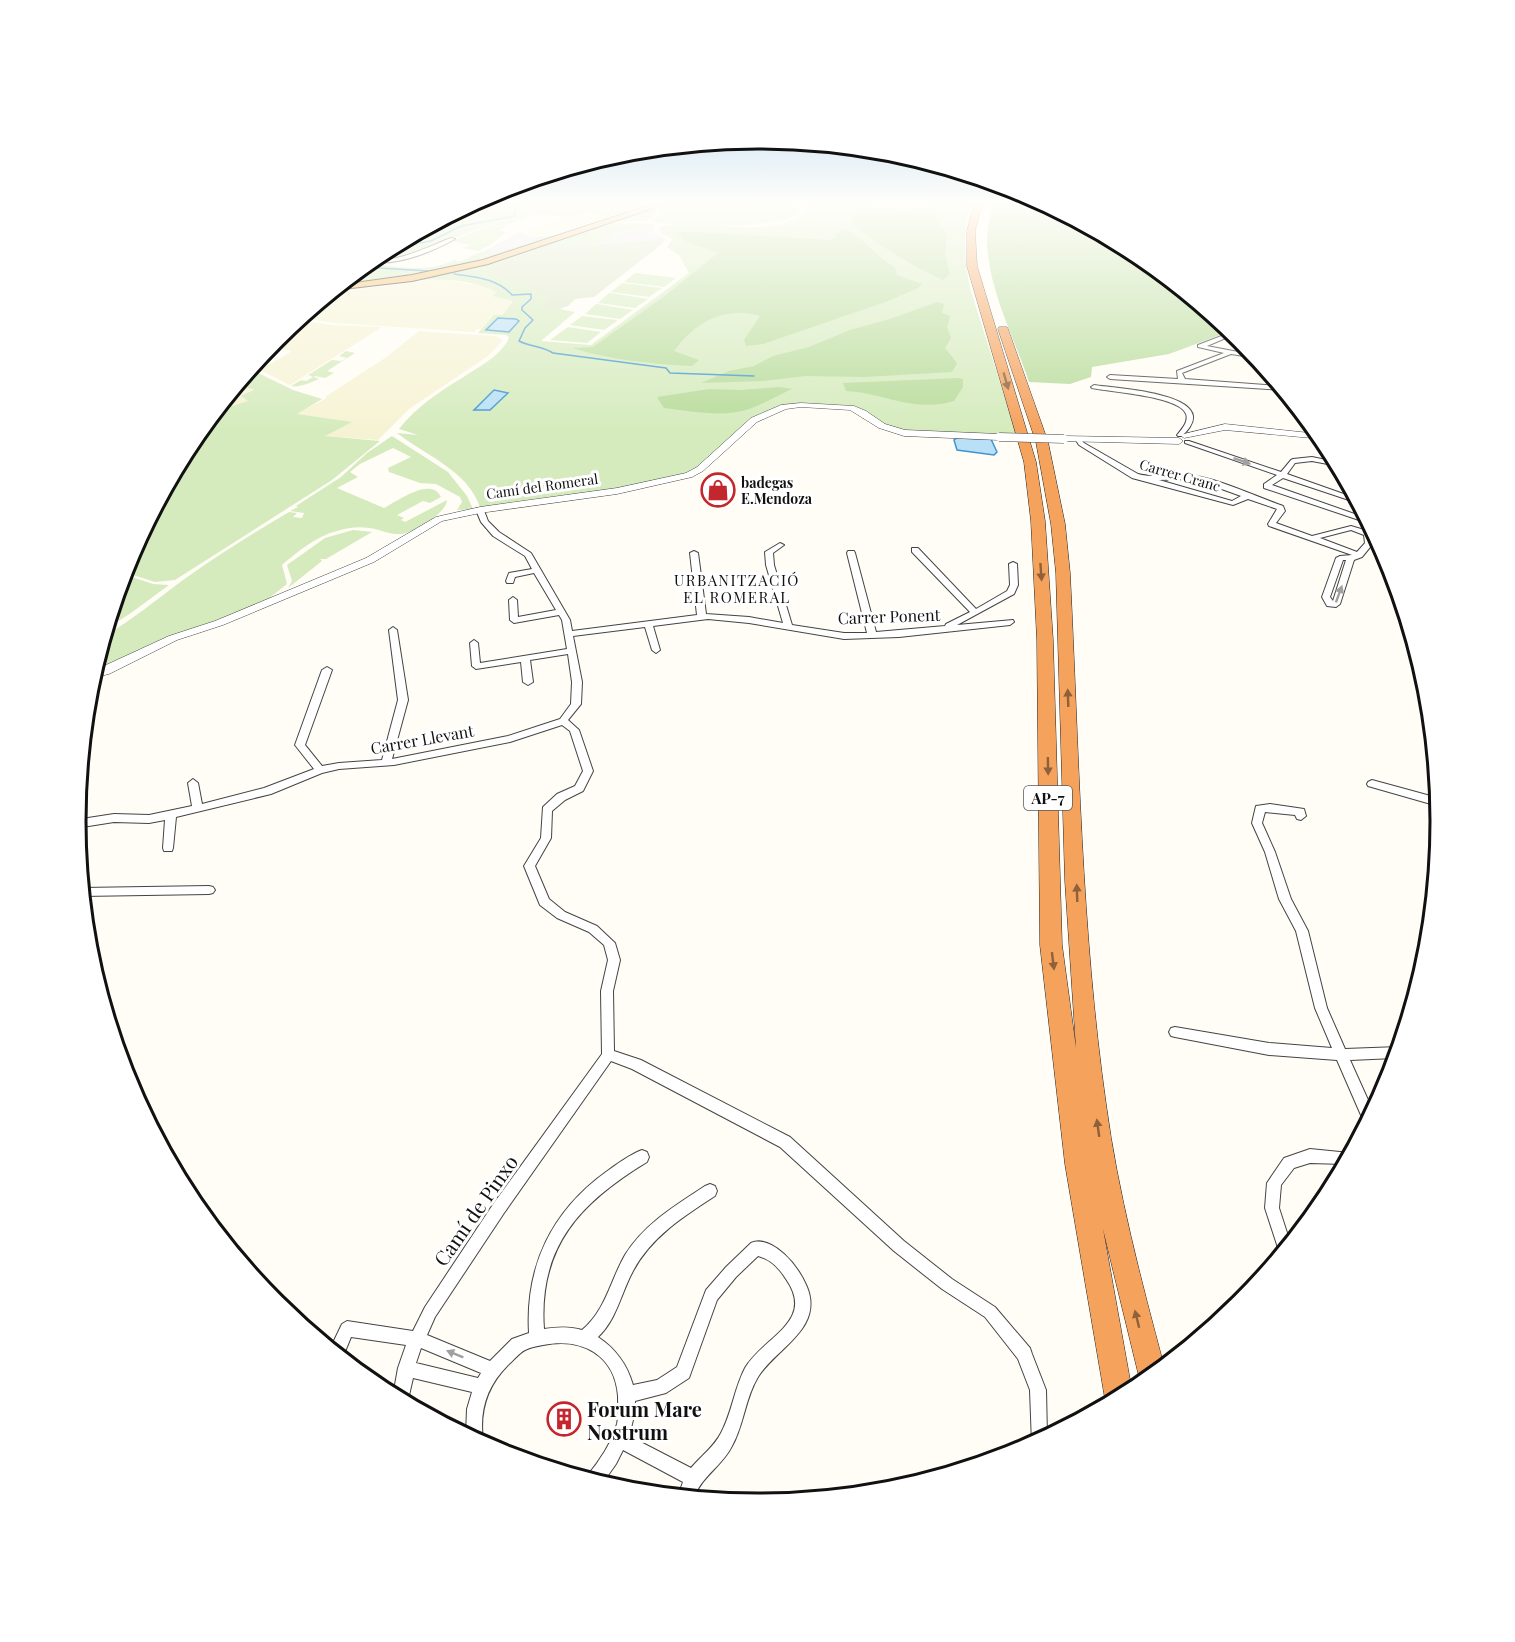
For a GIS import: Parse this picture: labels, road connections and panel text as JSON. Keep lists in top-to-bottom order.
{
  "streets": {
    "highway": ["AP-7"],
    "street": [
      "Carrer Cranc",
      "Camí del Romeral",
      "Carrer Ponent",
      "Carrer Llevant",
      "Camí de Pinxo"
    ]
  },
  "crossings": [
    ["Carrer Cranc", "Camí del Romeral"]
  ],
  "districts": ["URBANITZACIÓ EL ROMERAL"],
  "places": {
    "shop": ["badegas E.Mendoza"],
    "building": ["Forum Mare Nostrum"]
  }
}
